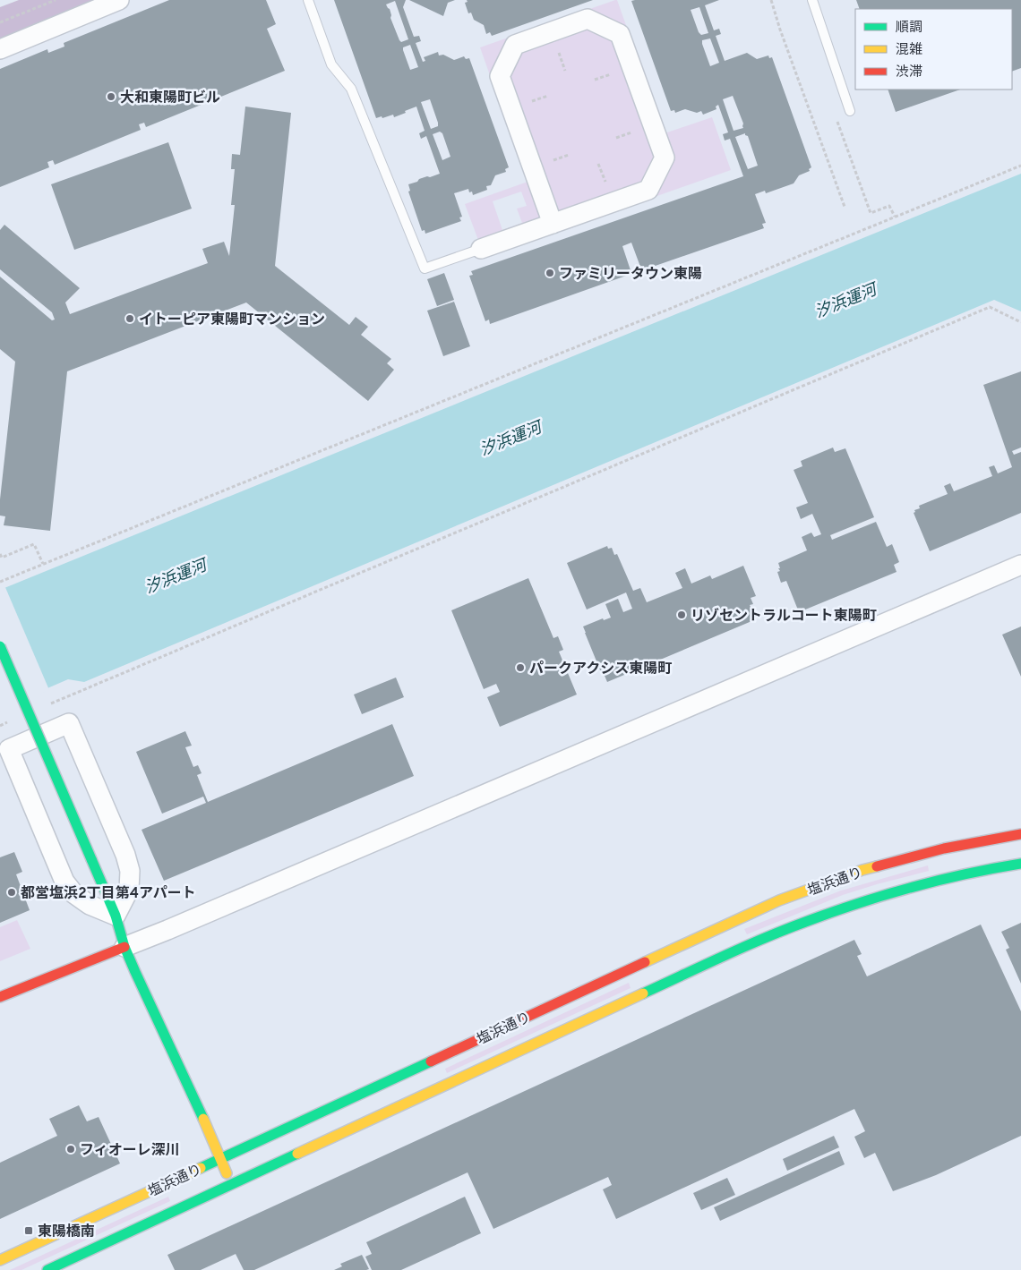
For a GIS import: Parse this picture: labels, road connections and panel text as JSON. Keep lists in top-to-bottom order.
{
  "streets": {
    "street": ["塩浜通り"]
  },
  "water": ["汐浜運河"],
  "places": {
    "other": [
      "大和東陽町ビル",
      "ファミリータウン東陽",
      "イトーピア東陽町マンション",
      "リゾセントラルコート東陽町",
      "パークアクシス東陽町",
      "都営塩浜2丁目第4アパート",
      "フィオーレ深川"
    ],
    "transit": ["東陽橋南"]
  },
  "legend": ["順調", "混雑", "渋滞"]
}
